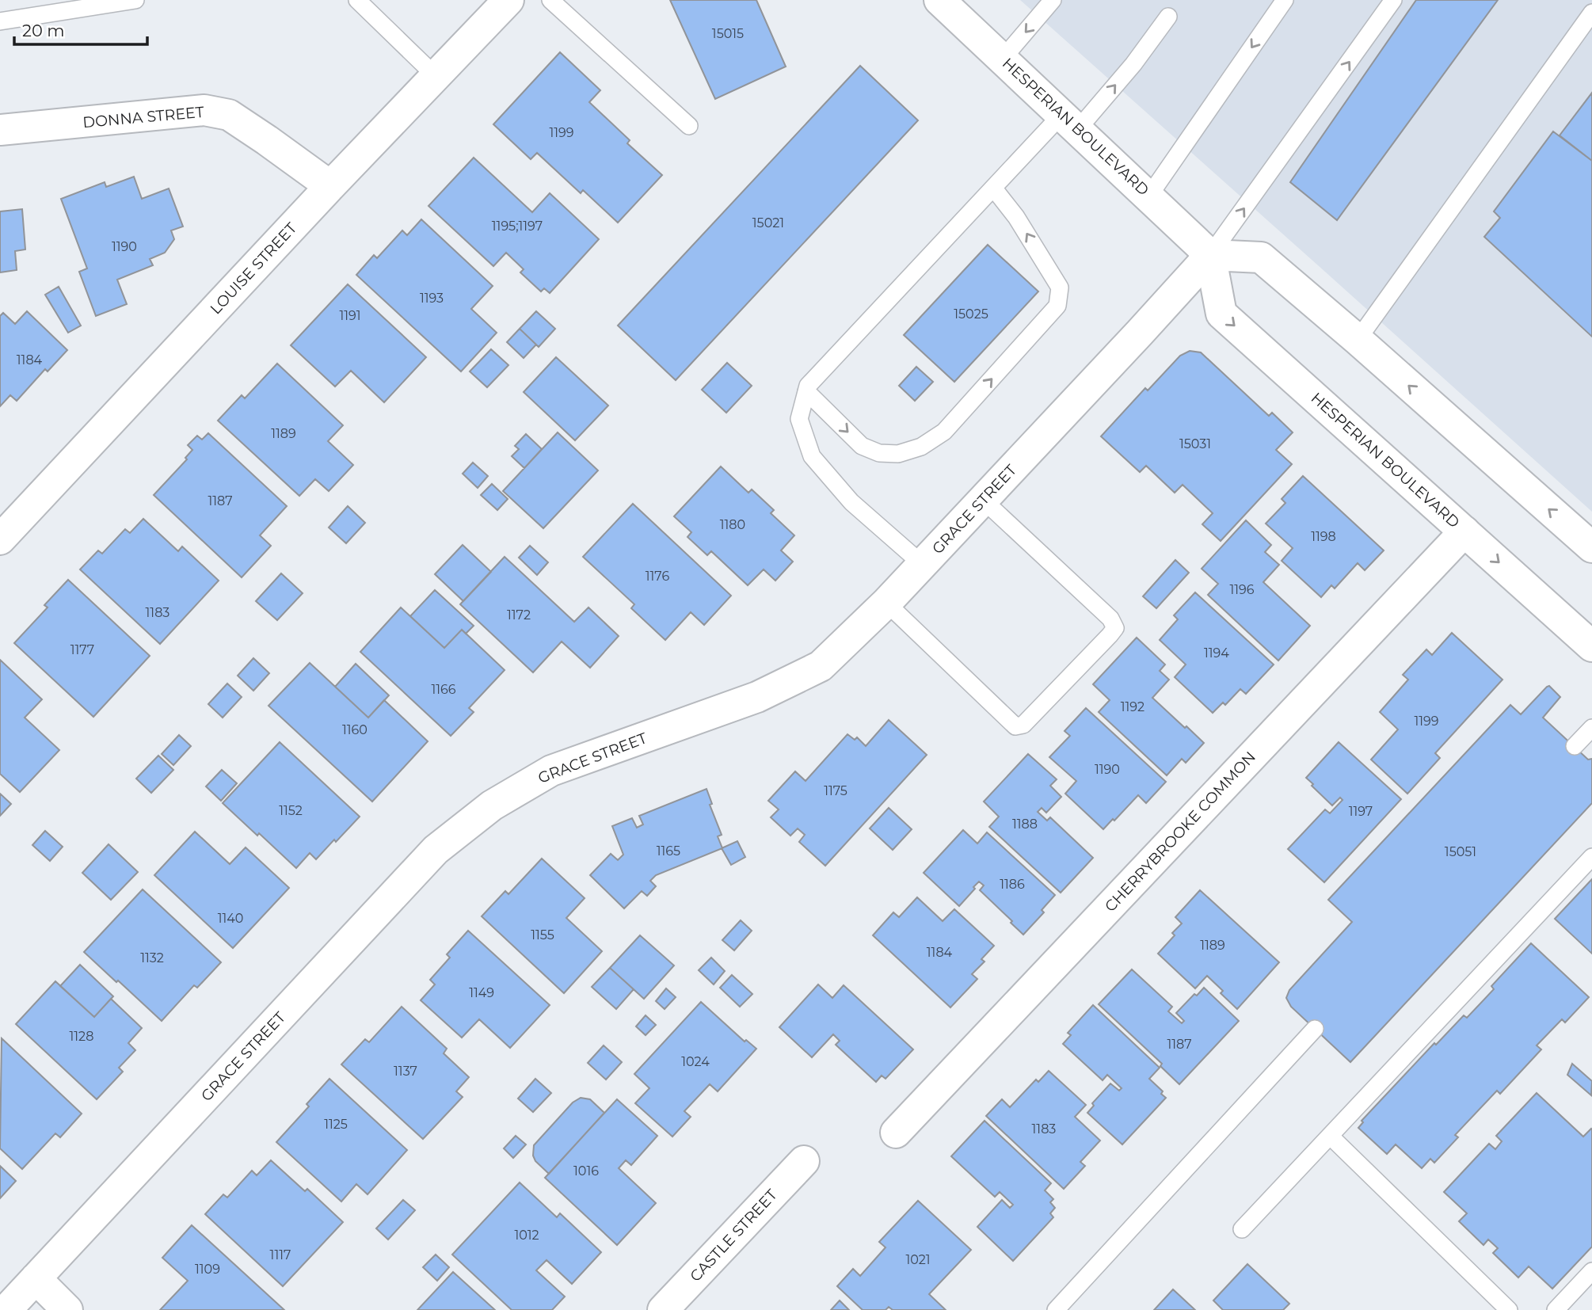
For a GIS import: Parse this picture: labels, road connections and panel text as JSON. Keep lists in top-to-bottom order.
{
  "streets": {
    "street": [
      "DONNA STREET",
      "HESPERIAN BOULEVARD",
      "LOUISE STREET",
      "GRACE STREET",
      "CHERRYBROOKE COMMON",
      "CASTLE STREET"
    ]
  },
  "crossings": [
    ["DONNA STREET", "LOUISE STREET"],
    ["HESPERIAN BOULEVARD", "GRACE STREET"],
    ["HESPERIAN BOULEVARD", "CHERRYBROOKE COMMON"]
  ],
  "house_numbers": [
    "15015",
    "1199",
    "15021",
    "1195;1197",
    "1190",
    "1193",
    "15025",
    "1191",
    "1184",
    "1189",
    "15031",
    "1187",
    "1180",
    "1198",
    "1176",
    "1196",
    "1183",
    "1172",
    "1177",
    "1194",
    "1166",
    "1192",
    "1199",
    "1160",
    "1190",
    "1175",
    "1152",
    "1197",
    "1188",
    "1165",
    "15051",
    "1186",
    "1140",
    "1155",
    "1189",
    "1184",
    "1132",
    "1149",
    "1128",
    "1187",
    "1024",
    "1137",
    "1125",
    "1183",
    "1016",
    "1012",
    "1117",
    "1021",
    "1109"
  ],
  "scale_bar": "20 m"
}
